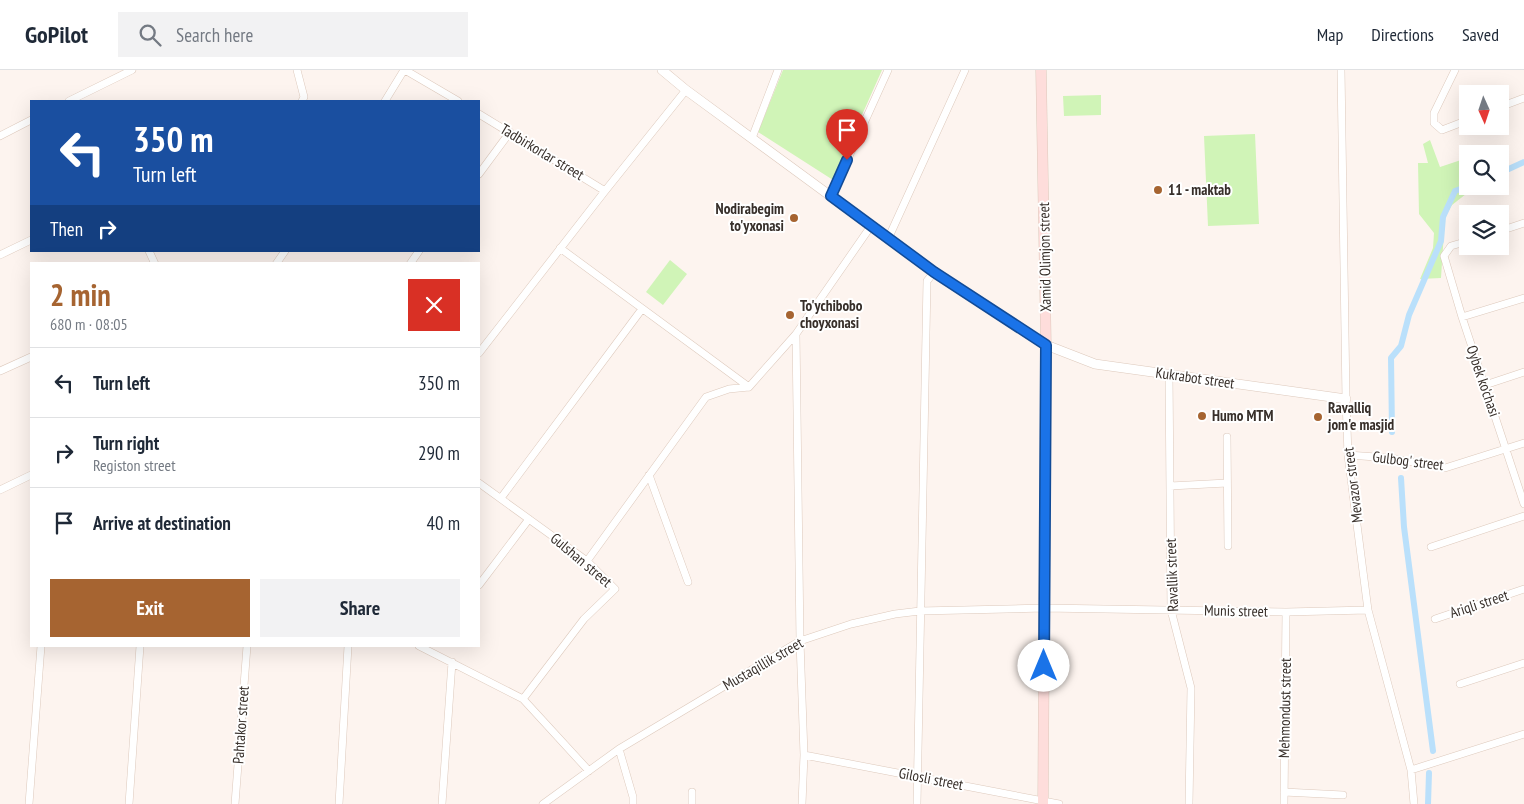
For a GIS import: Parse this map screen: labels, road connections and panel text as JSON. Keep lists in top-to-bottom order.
{
  "streets": {
    "main road": ["Xamid Olimjon street"],
    "street": [
      "Tadbirkorlar street",
      "Kukrabot street",
      "Oybek ko'chasi",
      "Gulbog' street",
      "Mevazor street",
      "Gulshan street",
      "Ravallik street",
      "Ariqli street",
      "Munis street",
      "Mustaqillik street",
      "Mehmondust street",
      "Pahtakor street",
      "Gilosli street"
    ]
  },
  "crossings": [
    ["Xamid Olimjon street", "Kukrabot street"],
    ["Xamid Olimjon street", "Munis street"],
    ["Xamid Olimjon street", "Mustaqillik street"],
    ["Xamid Olimjon street", "Gilosli street"],
    ["Kukrabot street", "Mevazor street"],
    ["Kukrabot street", "Ravallik street"],
    ["Oybek ko'chasi", "Gulbog' street"],
    ["Gulbog' street", "Mevazor street"],
    ["Mevazor street", "Munis street"],
    ["Ravallik street", "Munis street"],
    ["Munis street", "Mustaqillik street"],
    ["Munis street", "Mehmondust street"]
  ],
  "places": [
    "11 - maktab",
    "Nodirabegim to'yxonasi",
    "To'ychibobo choyxonasi",
    "Humo MTM",
    "Ravalliq jom'e masjid"
  ],
  "north": "bottom",
  "page": {
    "header": "GoPilot",
    "search": "Search here",
    "nav": ["Map", "Directions", "Saved"],
    "turn": ["350 m", "Turn left"],
    "then": "Then",
    "heading": ["2 min", "680 m · 08:05"],
    "list": [
      {
        "name": "Turn left",
        "value": "350 m"
      },
      {
        "name": "Turn right",
        "note": "Registon street",
        "value": "290 m"
      },
      {
        "name": "Arrive at destination",
        "value": "40 m"
      }
    ],
    "buttons": ["Exit", "Share"]
  }
}
